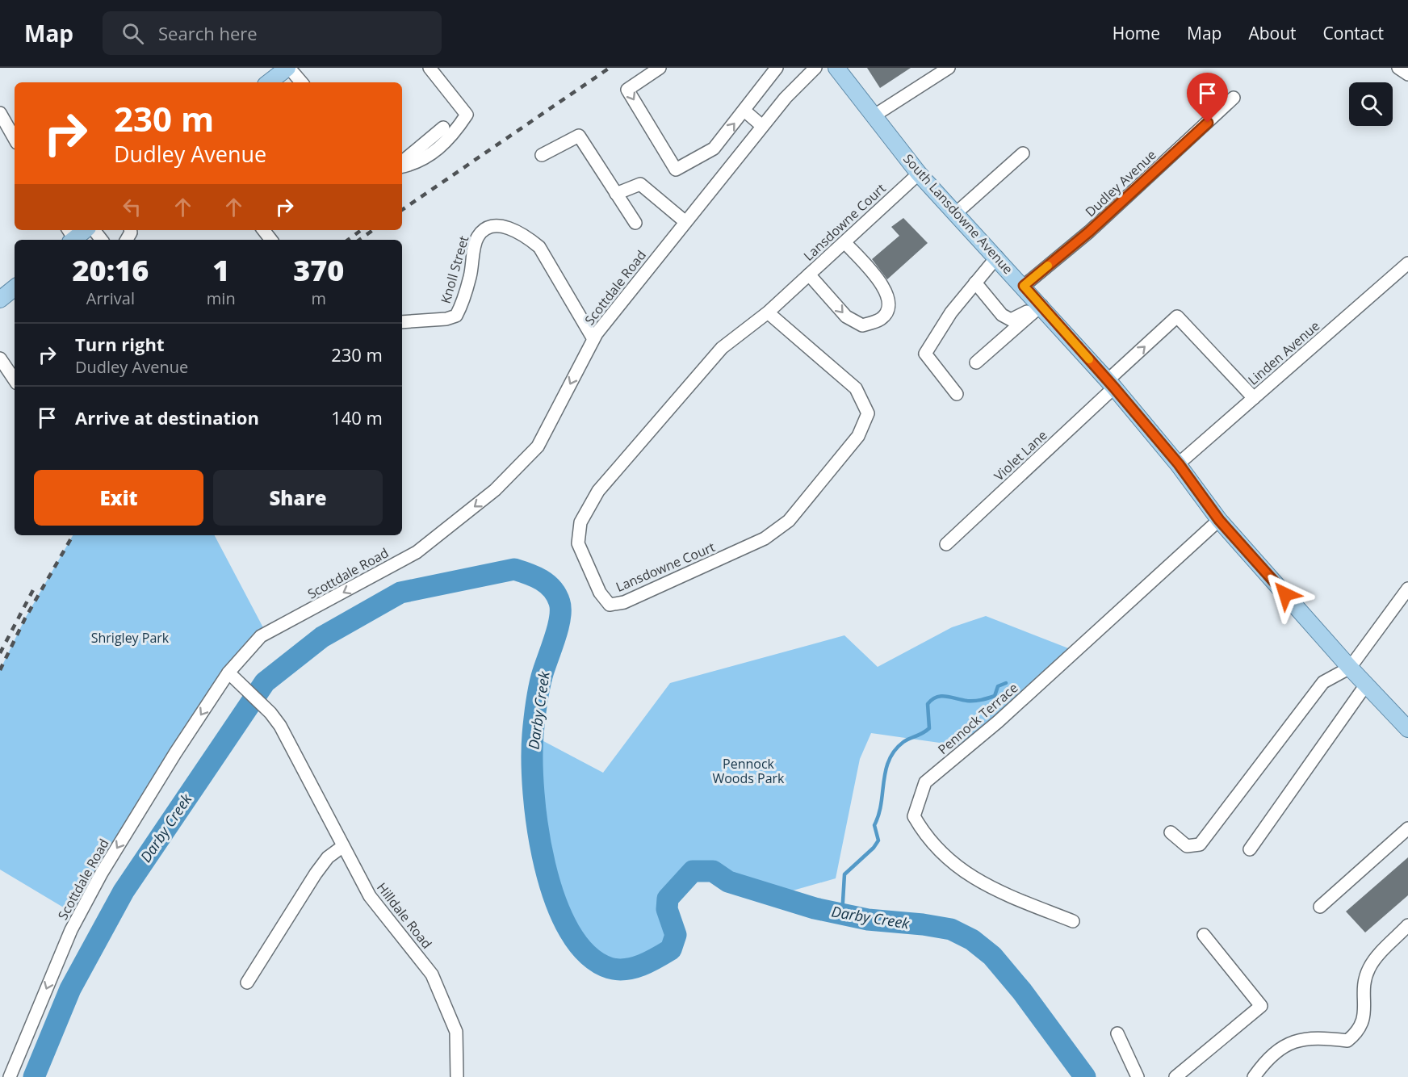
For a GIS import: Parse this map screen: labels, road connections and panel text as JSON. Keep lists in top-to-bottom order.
{
  "streets": {
    "main road": ["South Lansdowne Avenue"],
    "street": [
      "Dudley Avenue",
      "Lansdowne Court",
      "Knoll Street",
      "Scottdale Road",
      "Linden Avenue",
      "Violet Lane",
      "Pennock Terrace",
      "Hilldale Road"
    ]
  },
  "crossings": [
    ["Dudley Avenue", "South Lansdowne Avenue"],
    ["South Lansdowne Avenue", "Lansdowne Court"],
    ["South Lansdowne Avenue", "Linden Avenue"],
    ["South Lansdowne Avenue", "Violet Lane"],
    ["South Lansdowne Avenue", "Pennock Terrace"],
    ["Knoll Street", "Scottdale Road"],
    ["Scottdale Road", "Hilldale Road"],
    ["Linden Avenue", "Violet Lane"]
  ],
  "one_way": ["Scottdale Road"],
  "water": ["Darby Creek"],
  "parks": ["Shrigley Park", "Pennock Woods Park"],
  "page": {
    "header": "Map",
    "search": "Search here",
    "nav": [
      "Home",
      "Map",
      "About",
      "Contact"
    ],
    "turn": ["230 m", "Dudley Avenue"],
    "eta": [
      "20:16",
      "Arrival",
      "1",
      "min",
      "370",
      "m"
    ],
    "list": [
      {
        "name": "Turn right",
        "note": "Dudley Avenue",
        "value": "230 m"
      },
      {
        "name": "Arrive at destination",
        "value": "140 m"
      }
    ],
    "buttons": ["Exit", "Share"]
  }
}
